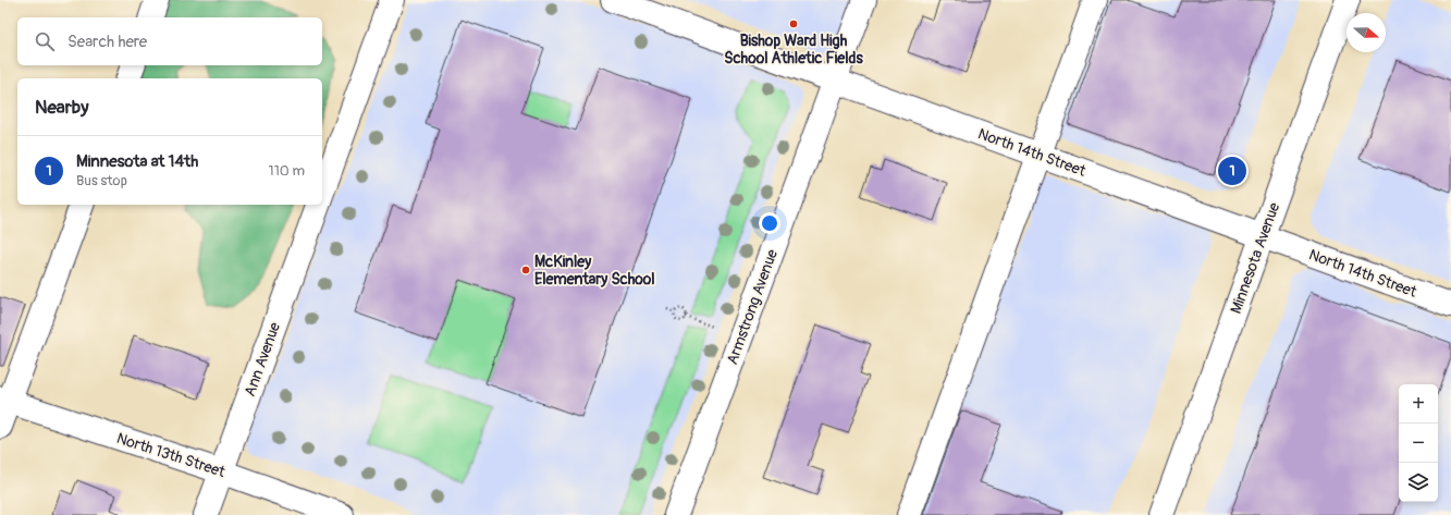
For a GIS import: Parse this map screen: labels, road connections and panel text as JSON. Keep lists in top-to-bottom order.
{
  "streets": {
    "street": [
      "North 14th Street",
      "Minnesota Avenue",
      "Armstrong Avenue",
      "Ann Avenue",
      "North 13th Street"
    ]
  },
  "crossings": [
    ["North 14th Street", "Minnesota Avenue"],
    ["North 14th Street", "Armstrong Avenue"],
    ["Ann Avenue", "North 13th Street"]
  ],
  "places": ["Bishop Ward High School Athletic Fields", "McKinley Elementary School"],
  "north": "right",
  "page": {
    "search": "Search here",
    "heading": "Nearby",
    "list": [
      {
        "mark": "1",
        "name": "Minnesota at 14th",
        "note": "Bus stop",
        "value": "110 m"
      }
    ],
    "pins": "1",
    "map_buttons": ["+", "−"]
  }
}
